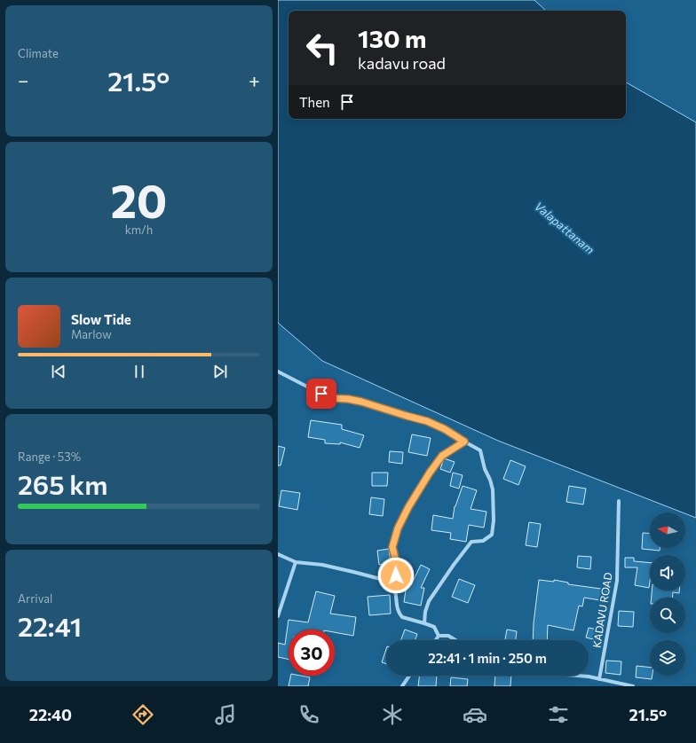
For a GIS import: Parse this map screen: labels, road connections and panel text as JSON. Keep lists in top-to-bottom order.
{
  "streets": {
    "street": ["KADAVU ROAD"]
  },
  "water": ["Valapattanam"],
  "north": "left",
  "page": {
    "tile": [
      "Climate",
      ["20", "km/h"],
      ["Range · 53%", "265 km"],
      ["Arrival", "22:41"]
    ],
    "turn": ["130 m", "kadavu road"],
    "heat": ["−", "21.5°", "+"],
    "then": "Then",
    "song": ["Slow Tide", "Marlow"],
    "limit": "30",
    "trip": "22:41 · 1 min · 250 m",
    "tabs": ["22:40", "21.5°"]
  }
}
